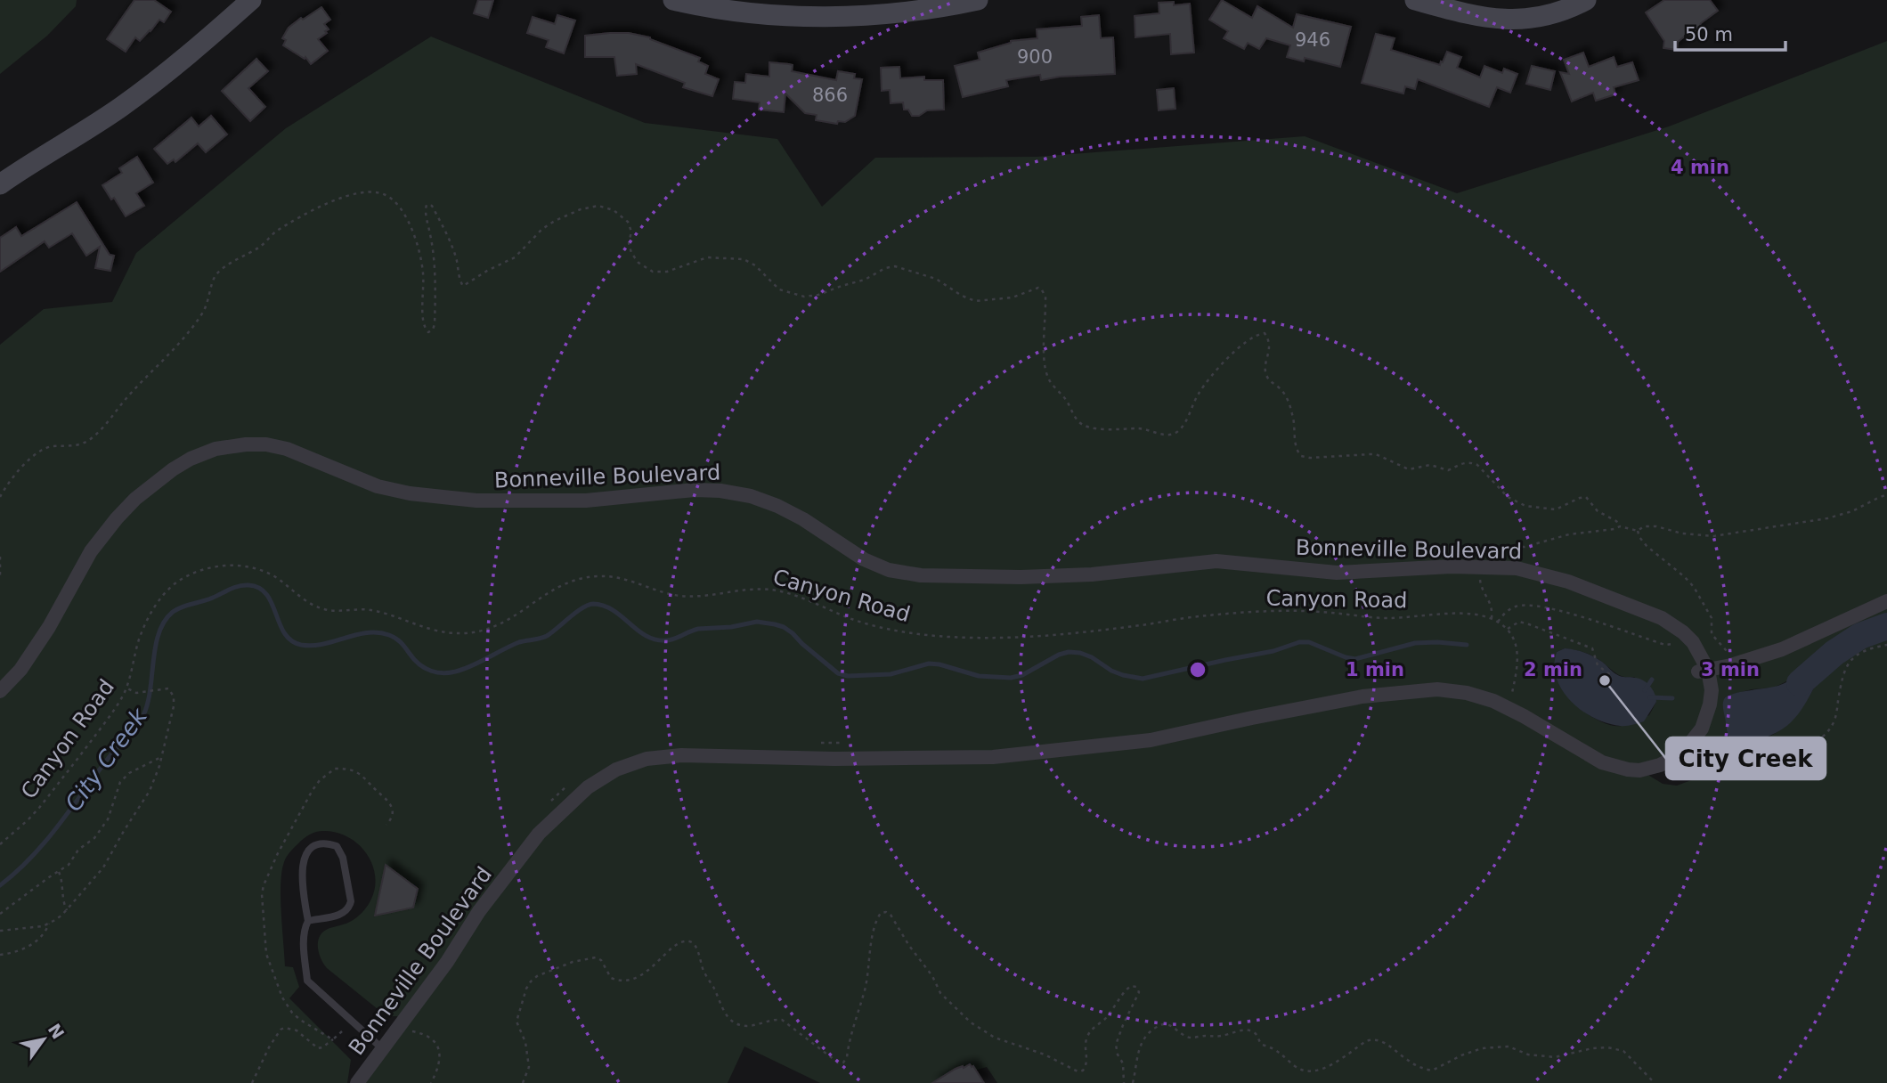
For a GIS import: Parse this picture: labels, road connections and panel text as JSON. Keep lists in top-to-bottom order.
{
  "streets": {
    "street": ["Bonneville Boulevard"],
    "path": ["Canyon Road"]
  },
  "water": ["City Creek"],
  "places": ["City Creek"],
  "house_numbers": ["946", "900", "866"],
  "scale_bar": "50 m",
  "north": "top right",
  "rings": [
    "4 min",
    "1 min",
    "2 min",
    "3 min"
  ]
}
